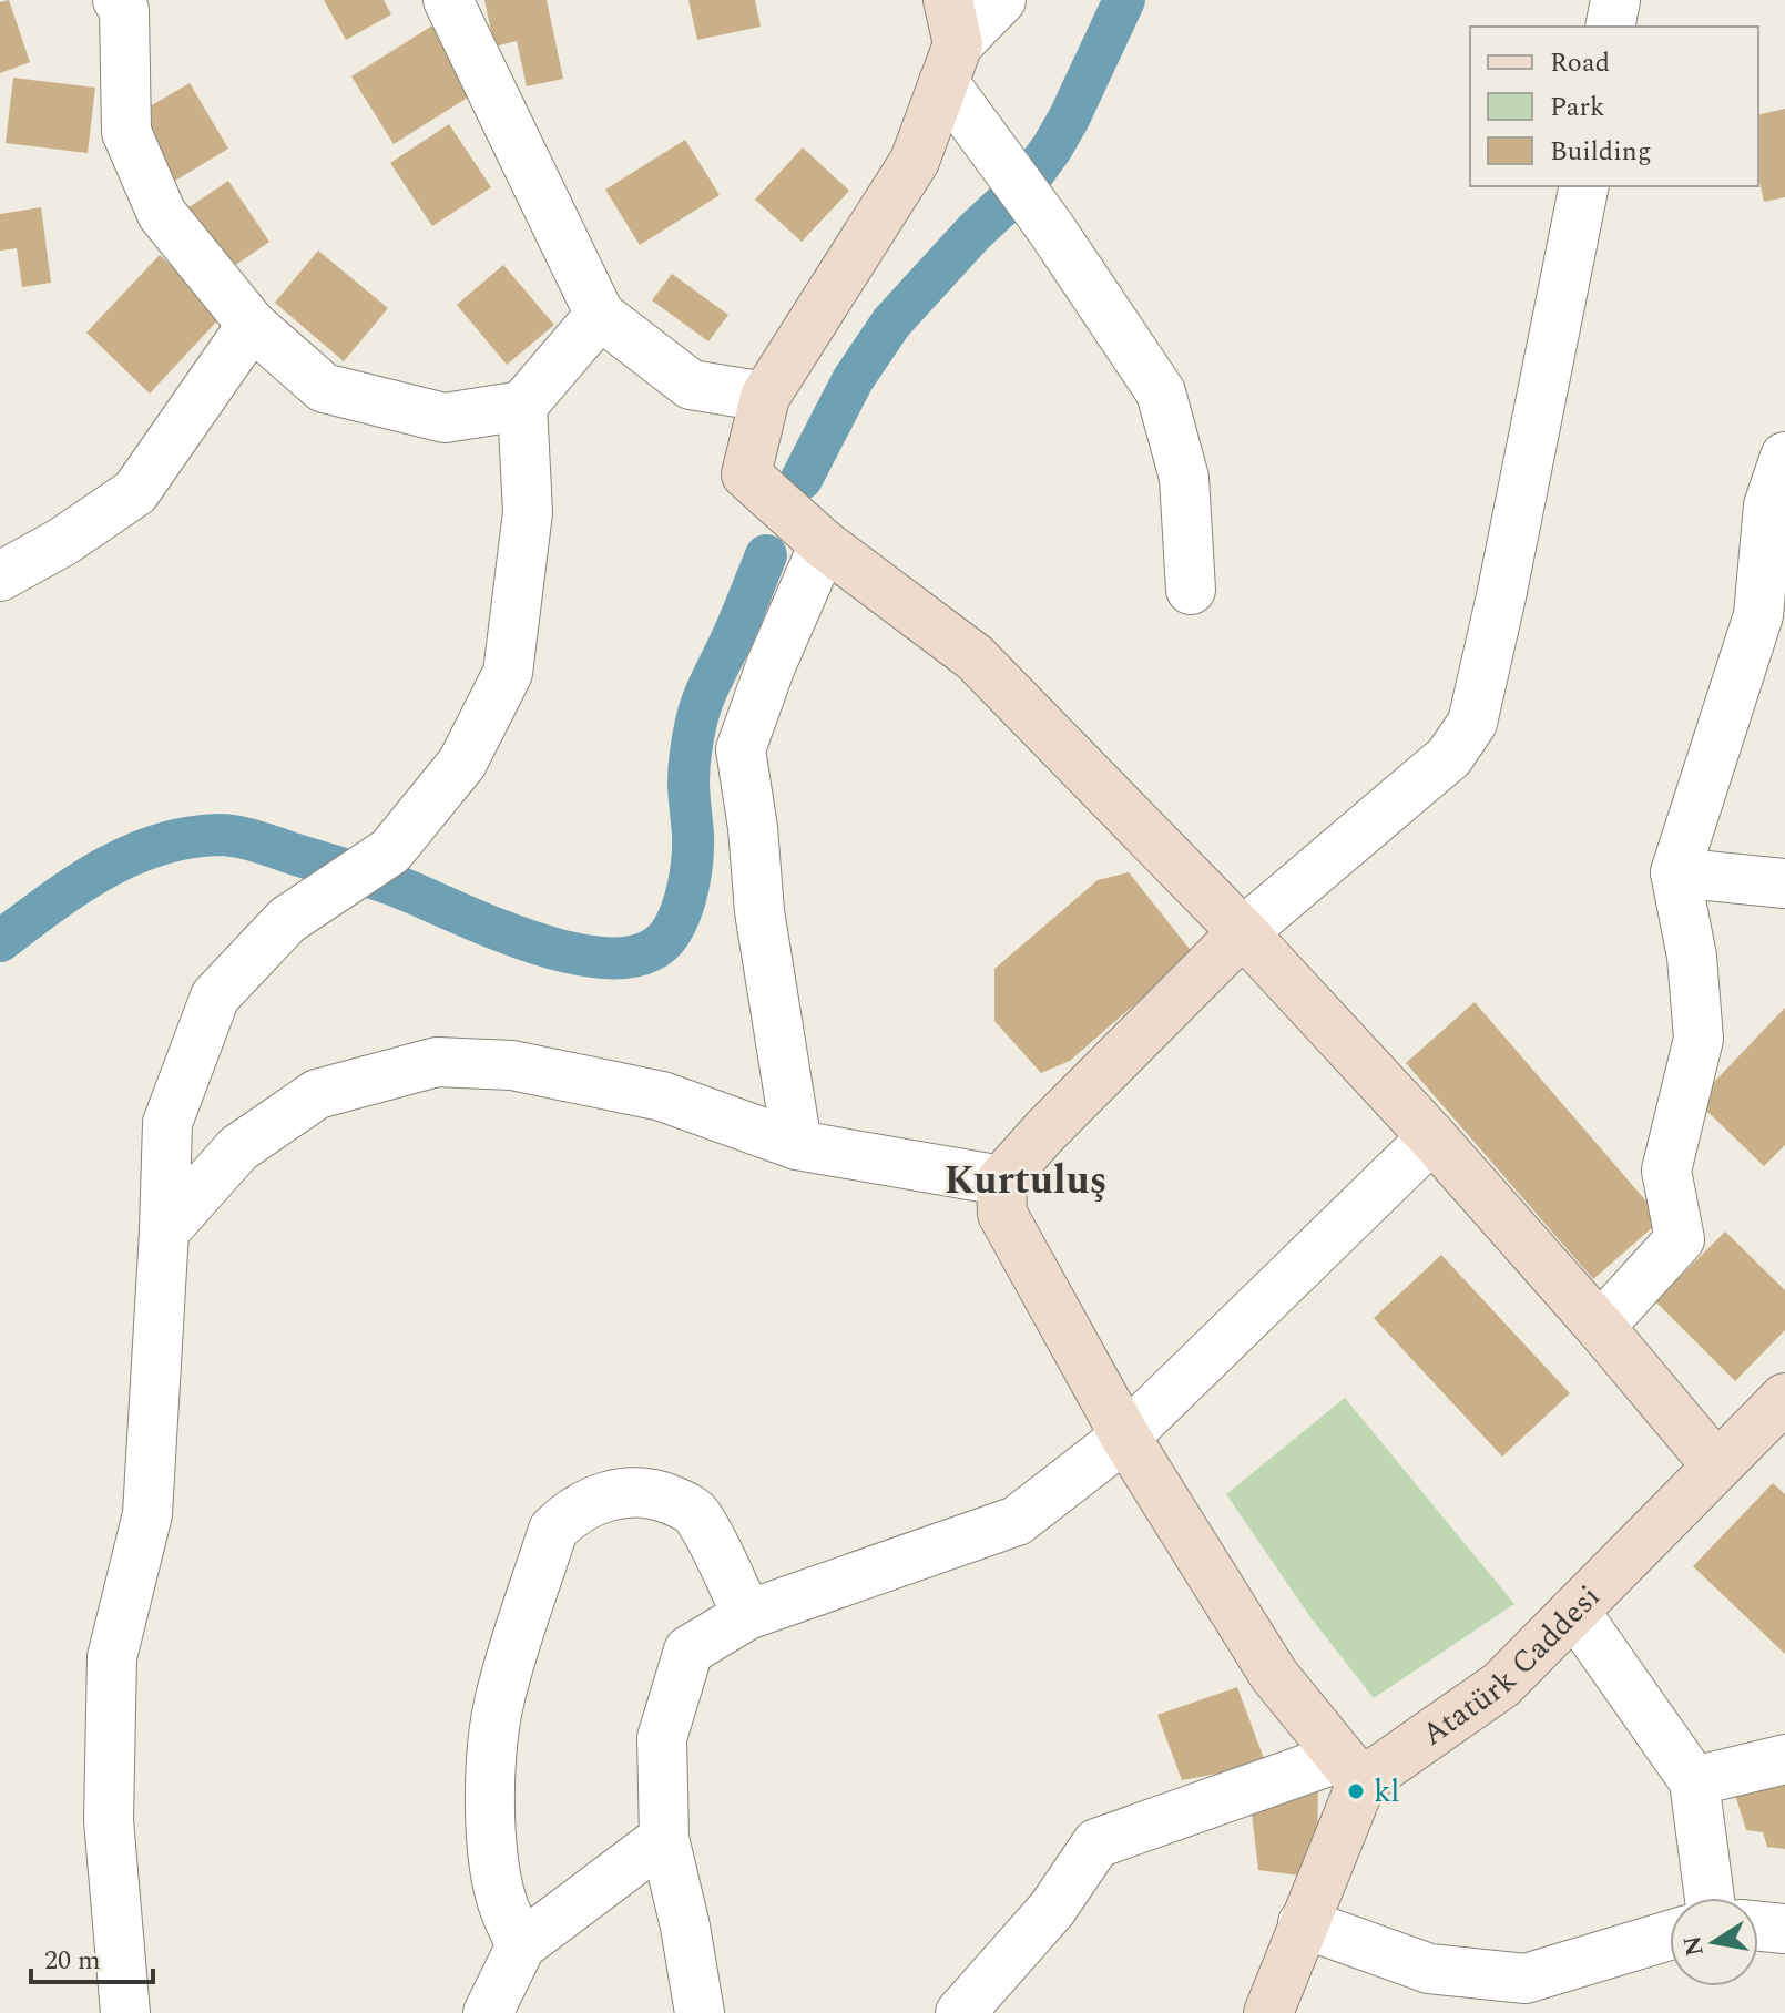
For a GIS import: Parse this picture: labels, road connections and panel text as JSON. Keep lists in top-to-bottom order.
{
  "streets": {
    "street": ["Atatürk Caddesi"]
  },
  "districts": ["Kurtuluş"],
  "places": ["kl"],
  "legend": ["Road", "Park", "Building"],
  "scale_bar": "20 m",
  "north": "left"
}
